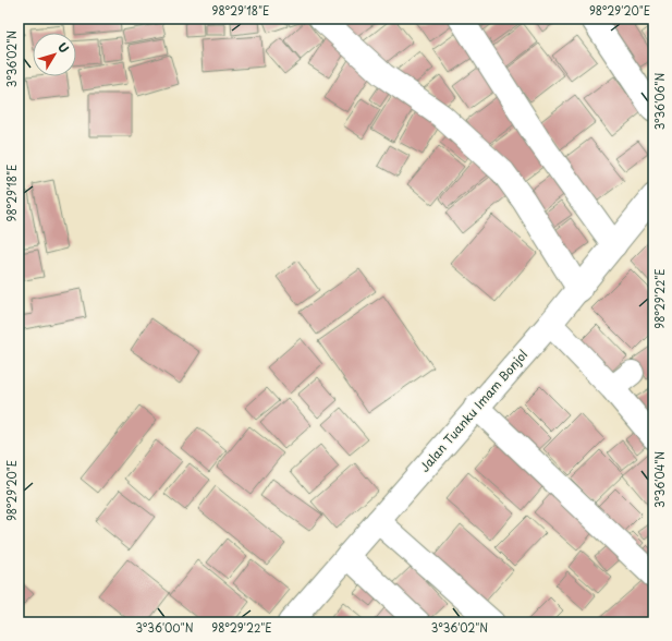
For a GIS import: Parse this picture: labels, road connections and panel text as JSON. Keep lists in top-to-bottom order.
{
  "streets": {
    "street": ["Jalan Tuanku Imam Bonjol"]
  },
  "north": "top right",
  "coordinates": [
    "98°29'18\"E",
    "98°29'20\"E",
    "3°36'02\"N",
    "3°36'06\"N",
    "98°29'22\"E",
    "3°36'04\"N",
    "3°36'00\"N"
  ]
}
